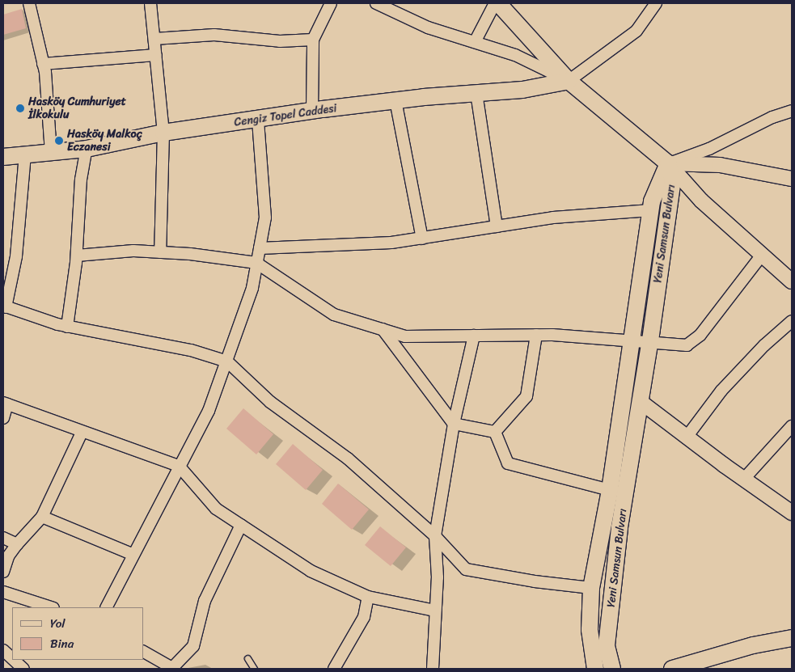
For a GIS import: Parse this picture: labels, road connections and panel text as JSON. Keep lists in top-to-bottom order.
{
  "streets": {
    "main road": ["Cengiz Topel Caddesi", "Yeni Samsun Bulvarı"]
  },
  "places": ["Hasköy Cumhuriyet İlkokulu", "Hasköy Malkoç Eczanesi"],
  "legend": ["Yol", "Bina"]
}
